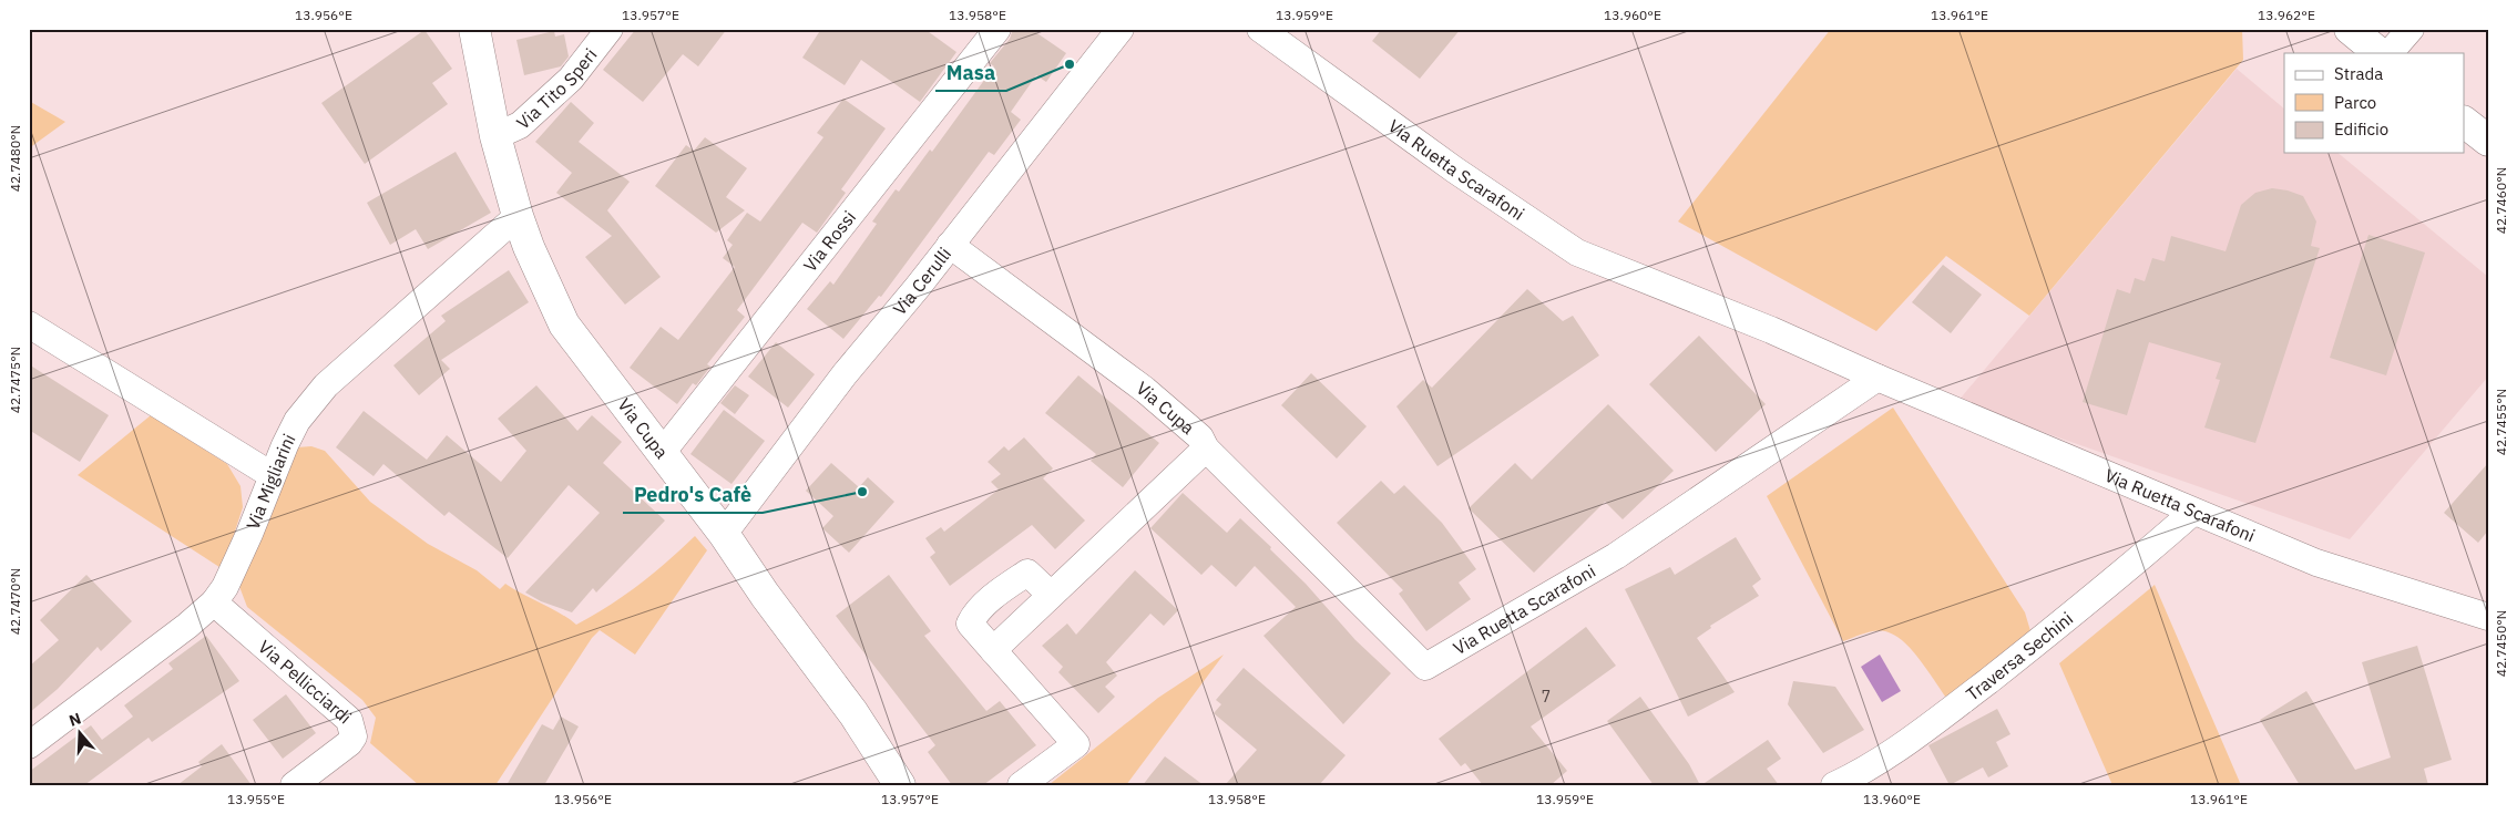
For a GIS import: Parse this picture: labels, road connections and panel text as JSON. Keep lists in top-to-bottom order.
{
  "streets": {
    "street": [
      "Via Tito Speri",
      "Via Ruetta Scarafoni",
      "Via Rossi",
      "Via Cerulli",
      "Via Cupa",
      "Via Migliarini",
      "Traversa Sechini",
      "Via Pellicciardi"
    ]
  },
  "crossings": [
    ["Via Tito Speri", "Via Cupa"],
    ["Via Ruetta Scarafoni", "Via Cupa"],
    ["Via Ruetta Scarafoni", "Traversa Sechini"],
    ["Via Rossi", "Via Cupa"],
    ["Via Cerulli", "Via Cupa"],
    ["Via Cupa", "Via Migliarini"],
    ["Via Migliarini", "Via Pellicciardi"]
  ],
  "places": ["Masa", "Pedro's Cafè"],
  "house_numbers": ["7"],
  "legend": ["Strada", "Parco", "Edificio"],
  "north": "top",
  "coordinates": [
    "13.956°E",
    "13.957°E",
    "13.958°E",
    "13.959°E",
    "13.960°E",
    "13.961°E",
    "13.962°E",
    "42.7480°N",
    "42.7460°N",
    "42.7475°N",
    "42.7455°N",
    "42.7470°N",
    "42.7450°N",
    "13.955°E"
  ]
}
